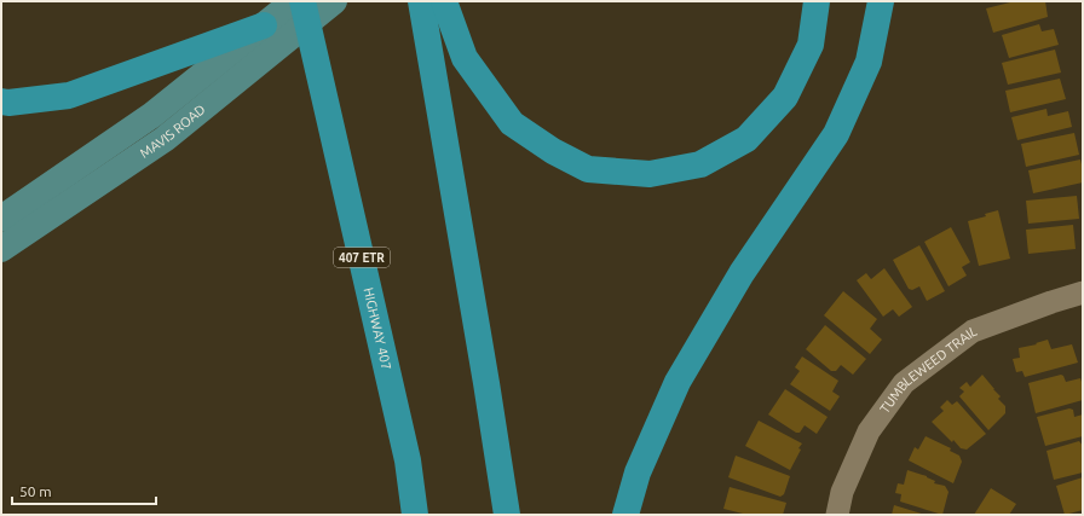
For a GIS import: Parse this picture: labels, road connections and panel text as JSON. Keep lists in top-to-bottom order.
{
  "streets": {
    "highway": ["407 ETR", "HIGHWAY 407"],
    "main road": ["MAVIS ROAD"],
    "street": ["TUMBLEWEED TRAIL"]
  },
  "scale_bar": "50 m"
}
